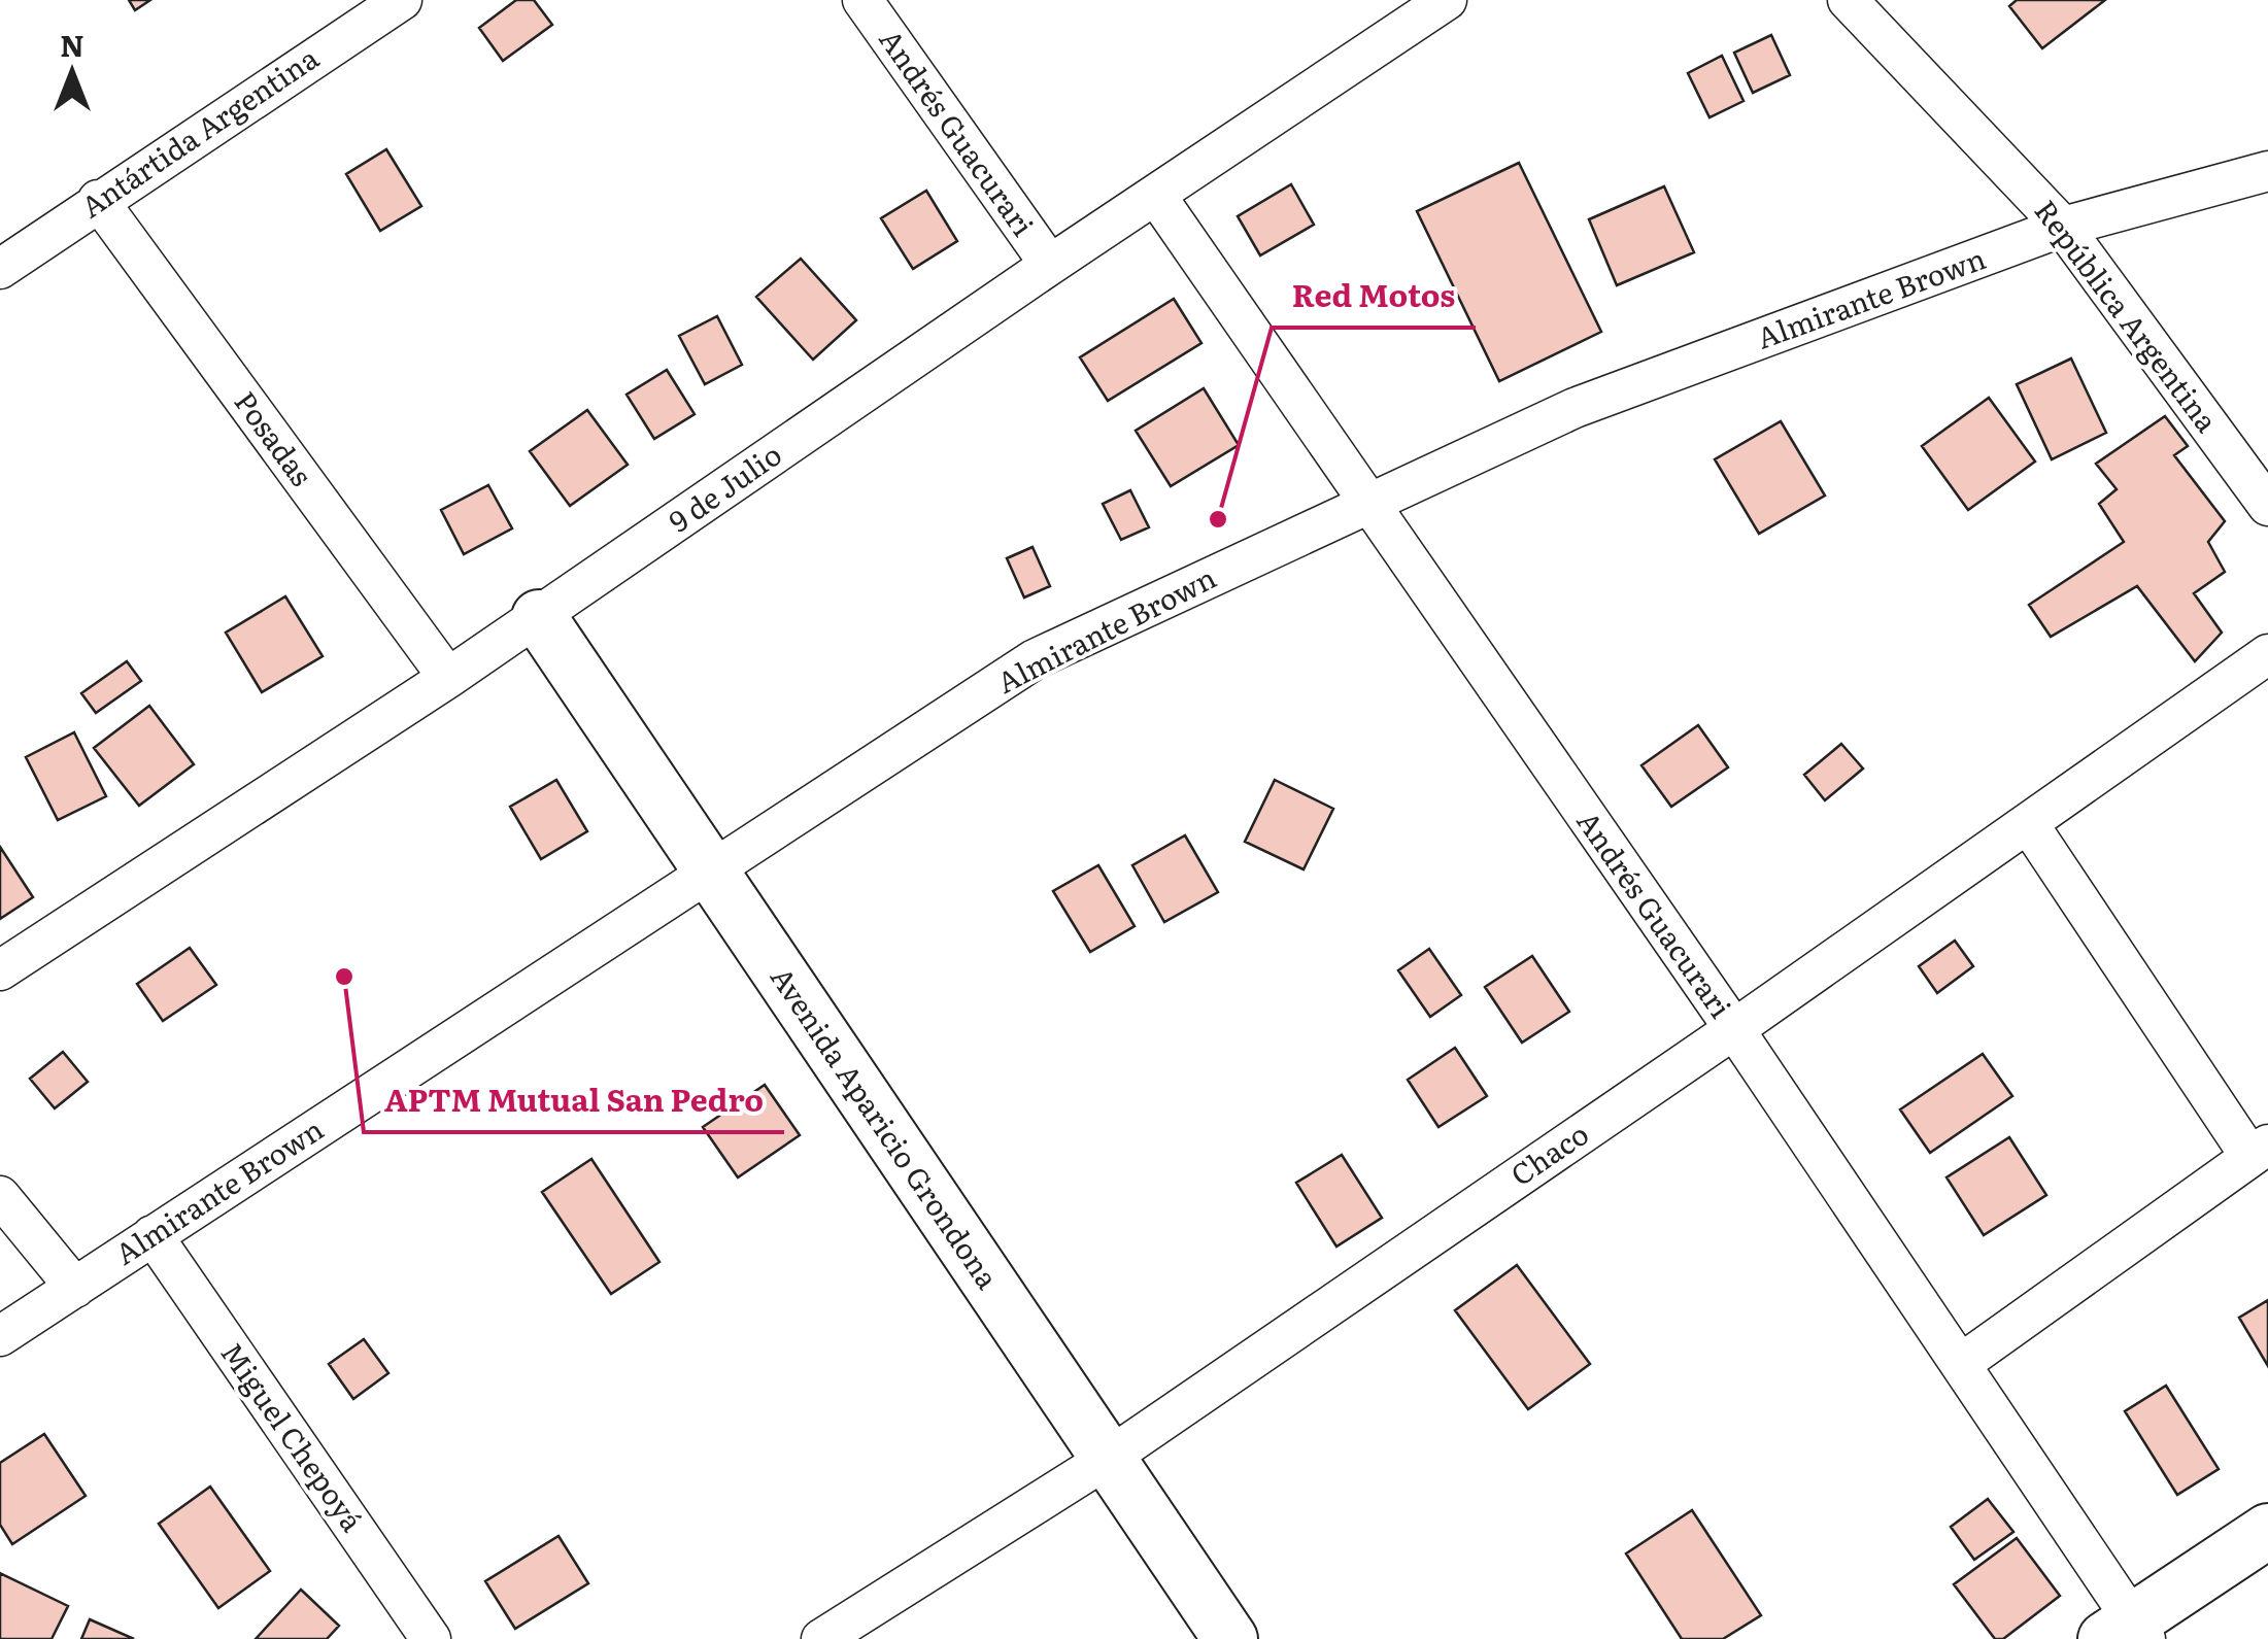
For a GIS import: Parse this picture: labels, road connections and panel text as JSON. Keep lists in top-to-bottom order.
{
  "streets": {
    "main road": ["Avenida Aparicio Grondona"],
    "street": [
      "Antártida Argentina",
      "Andrés Guacurari",
      "Almirante Brown",
      "República Argentina",
      "Posadas",
      "9 de Julio",
      "Chaco",
      "Miguel Chepoyá"
    ]
  },
  "crossings": [
    ["Antártida Argentina", "Posadas"],
    ["Andrés Guacurari", "Almirante Brown"],
    ["Andrés Guacurari", "9 de Julio"],
    ["Andrés Guacurari", "Chaco"],
    ["Almirante Brown", "República Argentina"],
    ["Almirante Brown", "Avenida Aparicio Grondona"],
    ["Almirante Brown", "Miguel Chepoyá"],
    ["Posadas", "9 de Julio"],
    ["9 de Julio", "Avenida Aparicio Grondona"],
    ["Avenida Aparicio Grondona", "Chaco"]
  ],
  "places": ["Red Motos", "APTM Mutual San Pedro"],
  "north": "top"
}
